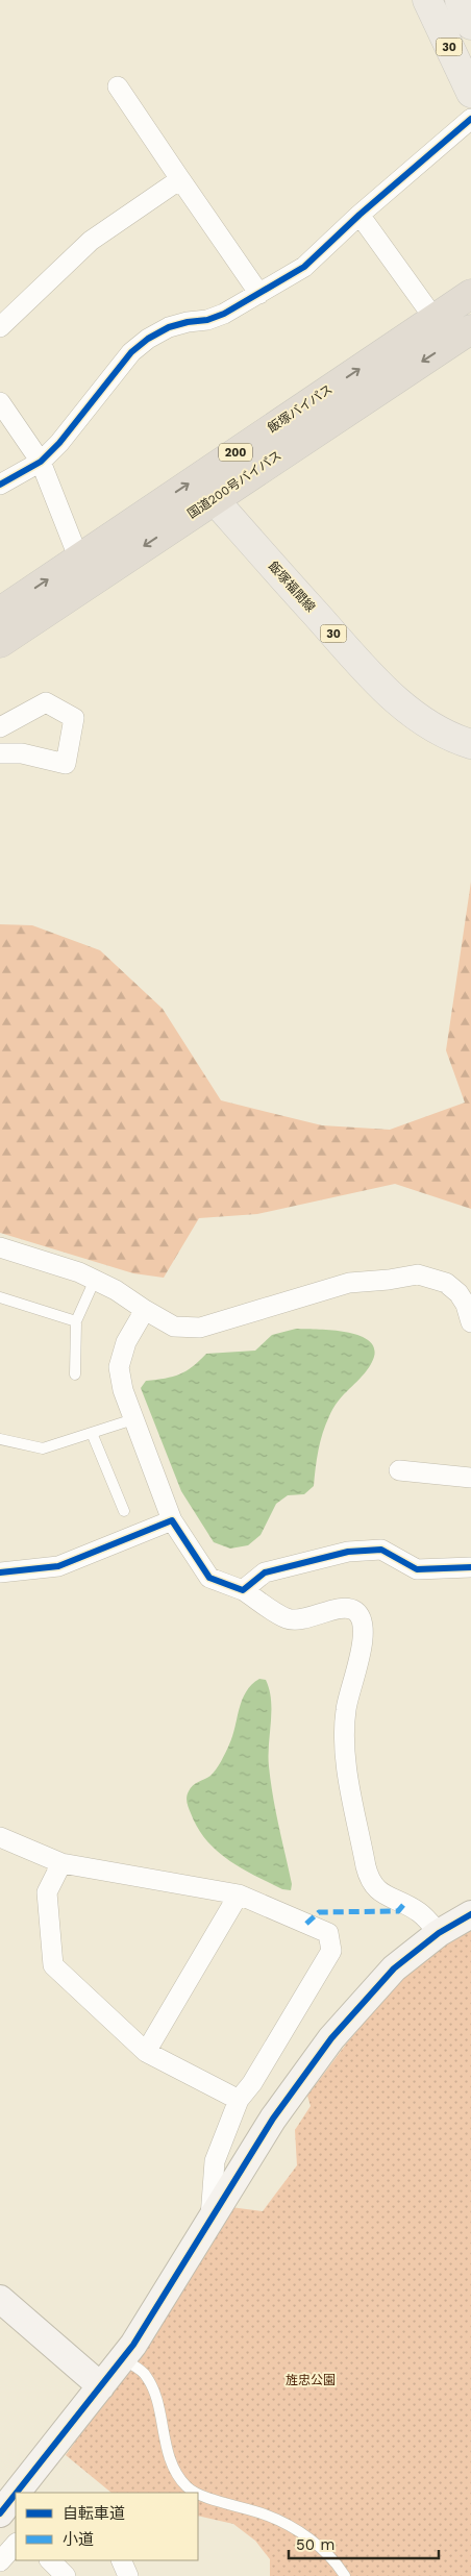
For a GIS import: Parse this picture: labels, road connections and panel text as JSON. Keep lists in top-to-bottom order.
{
  "streets": {
    "highway": ["飯塚バイパス", "200", "国道200号バイパス"],
    "main road": ["30", "飯塚福間線"]
  },
  "crossings": [
    ["飯塚バイパス", "国道200号バイパス"],
    ["国道200号バイパス", "飯塚福間線"]
  ],
  "one_way": ["飯塚バイパス", "国道200号バイパス"],
  "parks": ["旌忠公園"],
  "legend": ["自転車道", "小道"],
  "scale_bar": "50 m"
}
